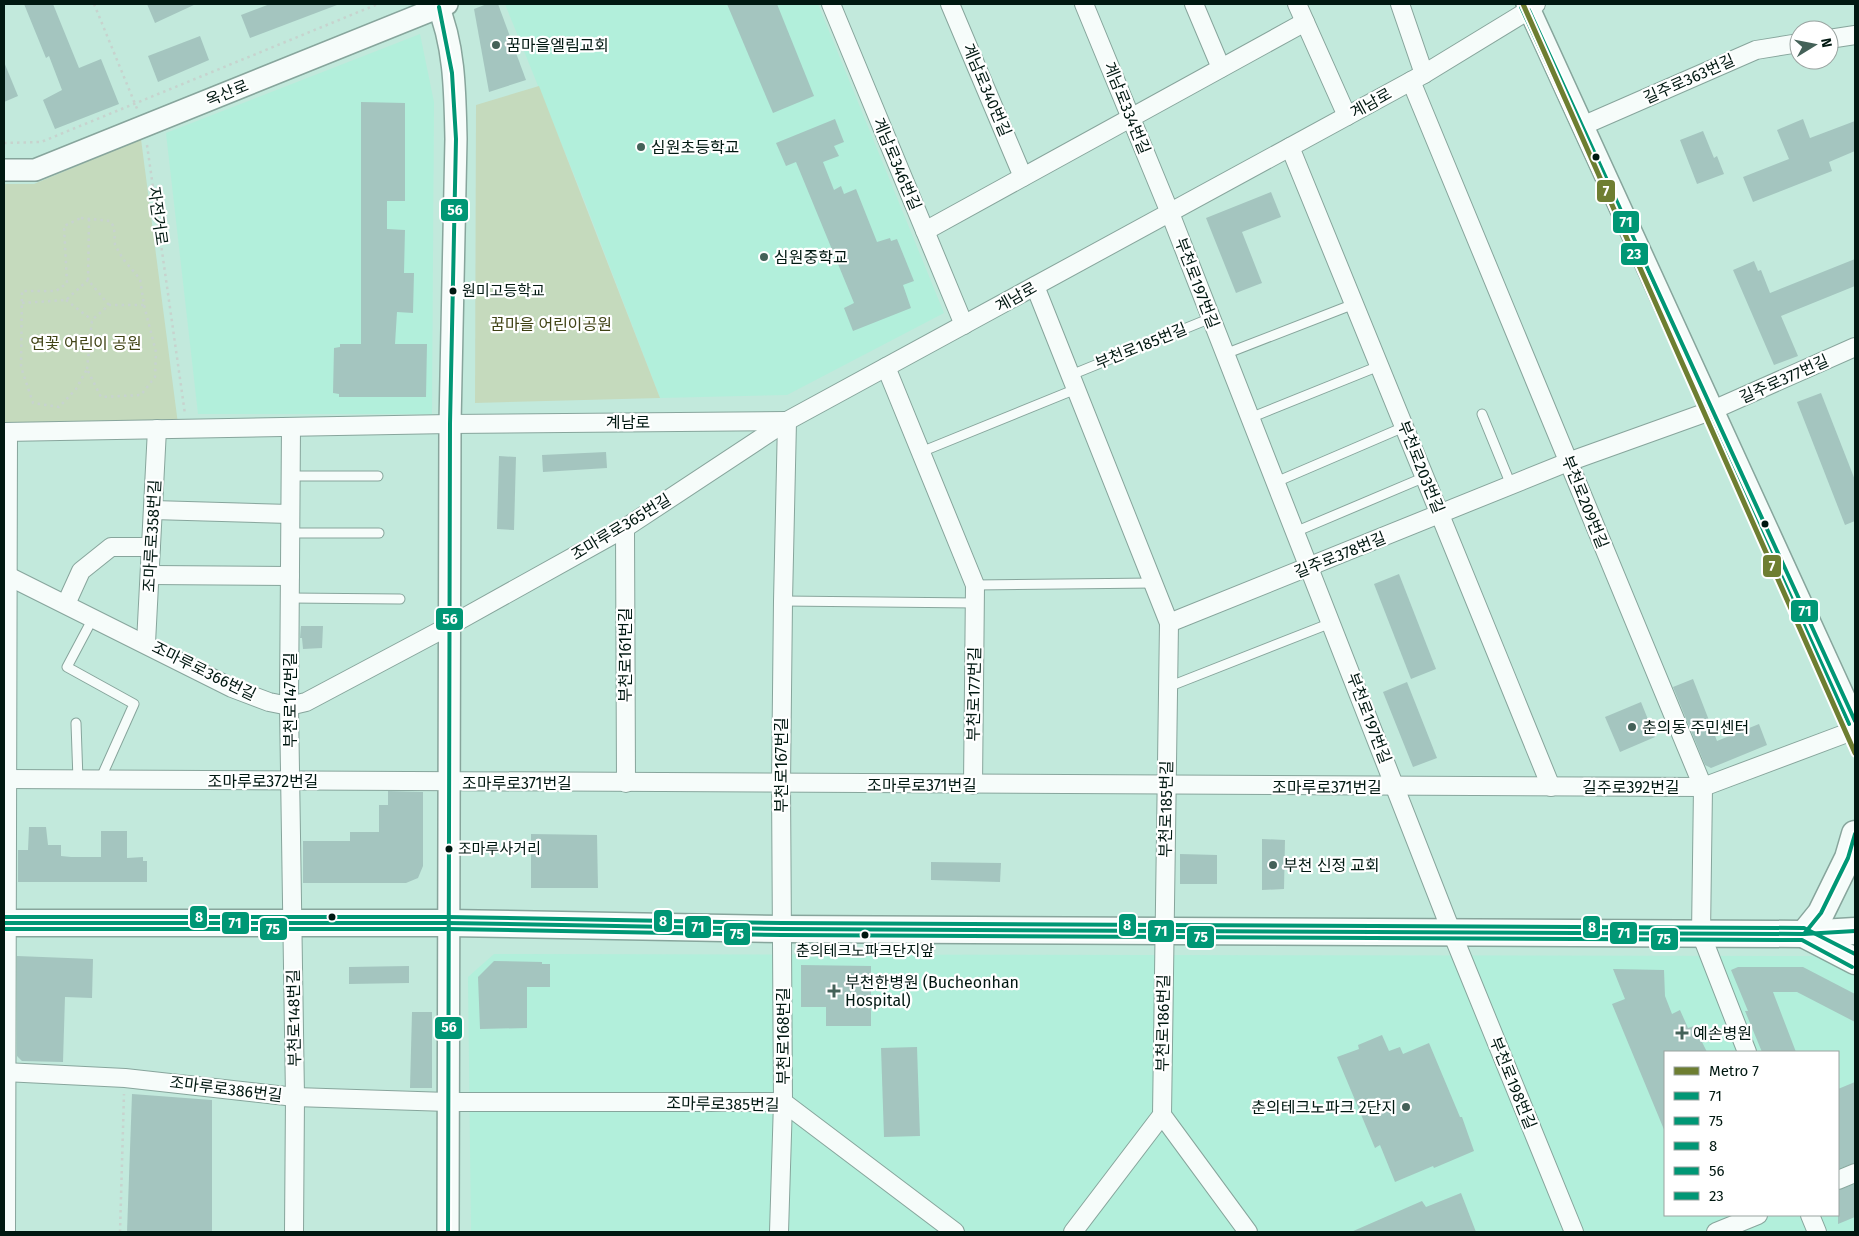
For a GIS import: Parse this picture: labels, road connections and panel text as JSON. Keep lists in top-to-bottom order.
{
  "streets": {
    "street": [
      "길주로363번길",
      "계남로340번길",
      "옥산로",
      "계남로",
      "계남로334번길",
      "계남로346번길",
      "부천로197번길",
      "부천로185번길",
      "길주로377번길",
      "부천로203번길",
      "부천로209번길",
      "조마루로365번길",
      "조마루로358번길",
      "길주로378번길",
      "부천로161번길",
      "조마루로366번길",
      "부천로177번길",
      "부천로147번길",
      "부천로167번길",
      "조마루로372번길",
      "조마루로371번길",
      "길주로392번길",
      "부천로148번길",
      "부천로186번길",
      "부천로168번길",
      "부천로198번길",
      "조마루로386번길",
      "조마루로385번길"
    ],
    "path": ["자전거로"]
  },
  "crossings": [
    ["옥산로", "자전거로"],
    ["계남로", "계남로334번길"],
    ["계남로", "계남로346번길"],
    ["계남로", "자전거로"],
    ["계남로", "부천로197번길"],
    ["계남로", "부천로185번길"],
    ["계남로", "부천로203번길"],
    ["계남로", "부천로209번길"],
    ["계남로", "조마루로365번길"],
    ["계남로", "조마루로358번길"],
    ["계남로", "부천로177번길"],
    ["계남로", "부천로147번길"],
    ["계남로", "부천로167번길"],
    ["계남로334번길", "부천로197번길"],
    ["부천로197번길", "부천로185번길"],
    ["부천로197번길", "길주로378번길"],
    ["부천로197번길", "조마루로371번길"],
    ["부천로197번길", "길주로392번길"],
    ["부천로197번길", "부천로198번길"],
    ["부천로185번길", "길주로378번길"],
    ["부천로185번길", "조마루로371번길"],
    ["부천로185번길", "부천로186번길"],
    ["길주로377번길", "길주로378번길"],
    ["부천로203번길", "길주로378번길"],
    ["부천로203번길", "길주로392번길"],
    ["부천로209번길", "길주로378번길"],
    ["부천로209번길", "길주로392번길"],
    ["조마루로365번길", "부천로161번길"],
    ["조마루로365번길", "부천로167번길"],
    ["조마루로358번길", "조마루로366번길"],
    ["부천로161번길", "조마루로371번길"],
    ["조마루로366번길", "부천로147번길"],
    ["부천로177번길", "조마루로371번길"],
    ["부천로147번길", "조마루로372번길"],
    ["부천로147번길", "부천로148번길"],
    ["부천로167번길", "조마루로371번길"],
    ["부천로167번길", "부천로168번길"],
    ["조마루로372번길", "조마루로371번길"],
    ["조마루로371번길", "길주로392번길"],
    ["부천로148번길", "조마루로386번길"],
    ["부천로168번길", "조마루로385번길"],
    ["조마루로386번길", "조마루로385번길"]
  ],
  "parks": ["꿈마을 어린이공원", "연꽃 어린이 공원"],
  "places": {
    "other": [
      "꿈마을엘림교회",
      "심원초등학교",
      "심원중학교",
      "원미고등학교",
      "춘의동 주민센터",
      "조마루사거리",
      "부천 신정 교회",
      "춘의테크노파크단지앞",
      "춘의테크노파크 2단지"
    ],
    "health": ["부천한병원 (Bucheonhan Hospital)", "예손병원"]
  },
  "lines": [
    "metro line 7",
    "transit line 56",
    "transit line 23",
    "transit line 71",
    "transit line 8",
    "transit line 75"
  ],
  "legend": [
    "Metro 7",
    "71",
    "75",
    "8",
    "56",
    "23"
  ],
  "north": "right"
}
